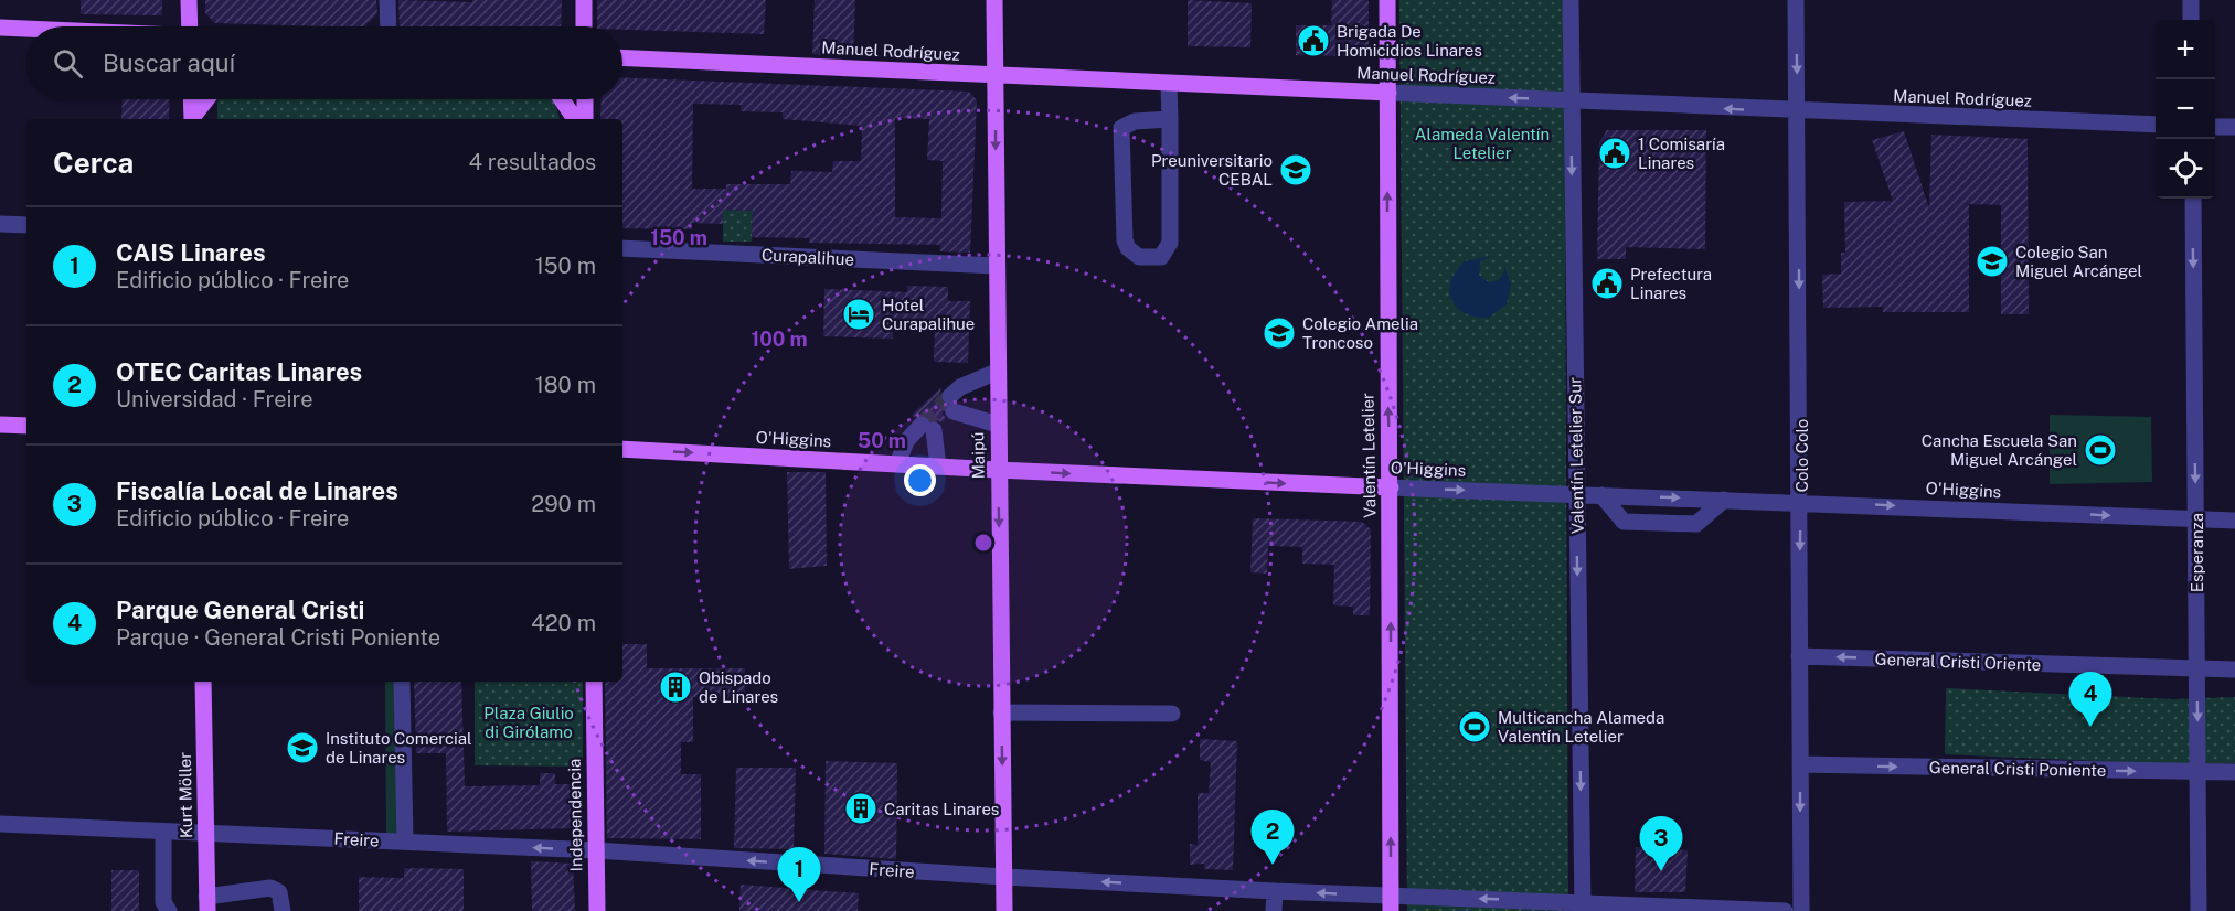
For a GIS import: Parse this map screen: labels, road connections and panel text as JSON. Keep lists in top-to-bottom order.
{
  "streets": {
    "main road": [
      "Manuel Rodríguez",
      "O'Higgins",
      "Maipú",
      "Valentín Letelier",
      "Kurt Möller",
      "Independencia"
    ],
    "street": [
      "Curapalihue",
      "Valentín Letelier Sur",
      "Colo Colo",
      "Esperanza",
      "General Cristi Oriente",
      "General Cristi Poniente",
      "Freire"
    ]
  },
  "crossings": [
    ["Manuel Rodríguez", "Maipú"],
    ["Manuel Rodríguez", "Valentín Letelier"],
    ["Manuel Rodríguez", "Valentín Letelier Sur"],
    ["Manuel Rodríguez", "Colo Colo"],
    ["Curapalihue", "Maipú"],
    ["O'Higgins", "Maipú"],
    ["O'Higgins", "Valentín Letelier"],
    ["O'Higgins", "Valentín Letelier Sur"],
    ["O'Higgins", "Colo Colo"],
    ["O'Higgins", "Esperanza"],
    ["Maipú", "Freire"],
    ["Valentín Letelier", "Freire"],
    ["Valentín Letelier Sur", "Freire"],
    ["Colo Colo", "General Cristi Oriente"],
    ["Colo Colo", "General Cristi Poniente"],
    ["Esperanza", "General Cristi Oriente"],
    ["Esperanza", "General Cristi Poniente"],
    ["Kurt Möller", "Freire"],
    ["Independencia", "Freire"]
  ],
  "one_way": [
    "O'Higgins",
    "Maipú",
    "Valentín Letelier",
    "Valentín Letelier Sur",
    "Colo Colo",
    "Esperanza",
    "General Cristi Oriente",
    "General Cristi Poniente",
    "Freire"
  ],
  "parks": ["Alameda Valentín Letelier", "Plaza Giulio di Girólamo"],
  "places": {
    "public building": ["Brigada De Homicidios Linares", "1 Comisaría Linares", "Prefectura Linares"],
    "school or university": [
      "Preuniversitario CEBAL",
      "Colegio San Miguel Arcángel",
      "Colegio Amelia Troncoso",
      "Instituto Comercial de Linares"
    ],
    "hotel": ["Hotel Curapalihue"],
    "sports": ["Cancha Escuela San Miguel Arcángel", "Multicancha Alameda Valentín Letelier"],
    "building": ["Obispado de Linares", "Caritas Linares"]
  },
  "page": {
    "map_buttons": ["+", "−"],
    "search": "Buscar aquí",
    "heading": ["Cerca", "4 resultados"],
    "list": [
      {
        "mark": "1",
        "name": "CAIS Linares",
        "note": "Edificio público · Freire",
        "value": "150 m"
      },
      {
        "mark": "2",
        "name": "OTEC Caritas Linares",
        "note": "Universidad · Freire",
        "value": "180 m"
      },
      {
        "mark": "3",
        "name": "Fiscalía Local de Linares",
        "note": "Edificio público · Freire",
        "value": "290 m"
      },
      {
        "mark": "4",
        "name": "Parque General Cristi",
        "note": "Parque · General Cristi Poniente",
        "value": "420 m"
      }
    ],
    "pins": [
      "4",
      "2",
      "3",
      "1"
    ]
  },
  "rings": ["150 m", "100 m", "50 m"]
}
